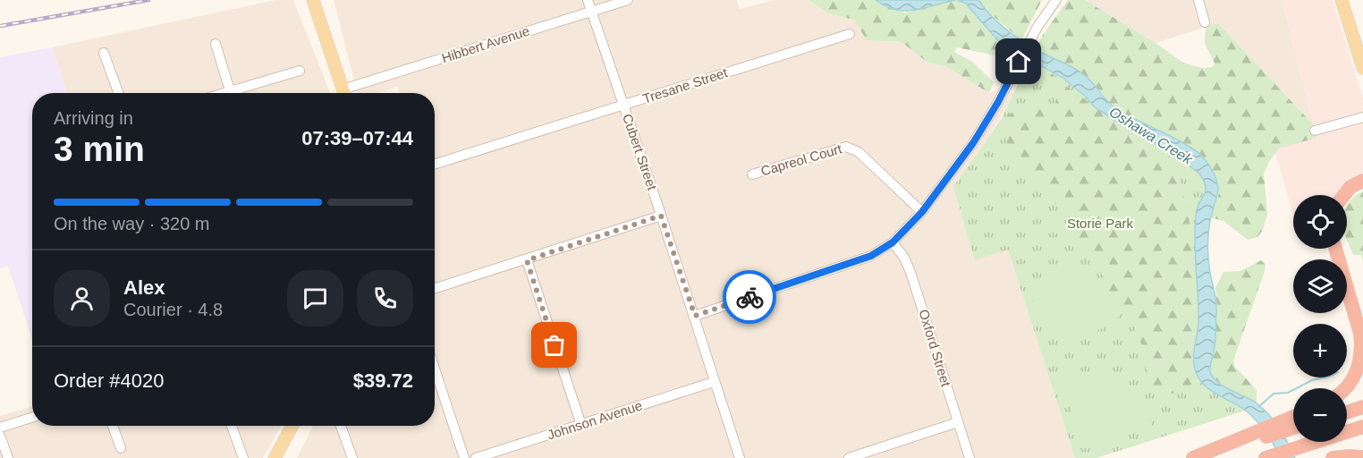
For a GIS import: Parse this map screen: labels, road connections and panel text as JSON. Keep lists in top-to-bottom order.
{
  "streets": {
    "street": [
      "Hibbert Avenue",
      "Tresane Street",
      "Cubert Street",
      "Capreol Court",
      "Oxford Street",
      "Johnson Avenue"
    ]
  },
  "crossings": [
    ["Hibbert Avenue", "Cubert Street"],
    ["Tresane Street", "Cubert Street"],
    ["Cubert Street", "Johnson Avenue"]
  ],
  "water": ["Oshawa Creek"],
  "parks": ["Storie Park"],
  "page": {
    "heading": ["3 min", "Arriving in", "07:39–07:44"],
    "panel": [
      "Alex",
      "Courier · 4.8",
      "Order #4020",
      "$39.72"
    ],
    "bar": "On the way · 320 m",
    "map_buttons": ["+", "−"]
  }
}
